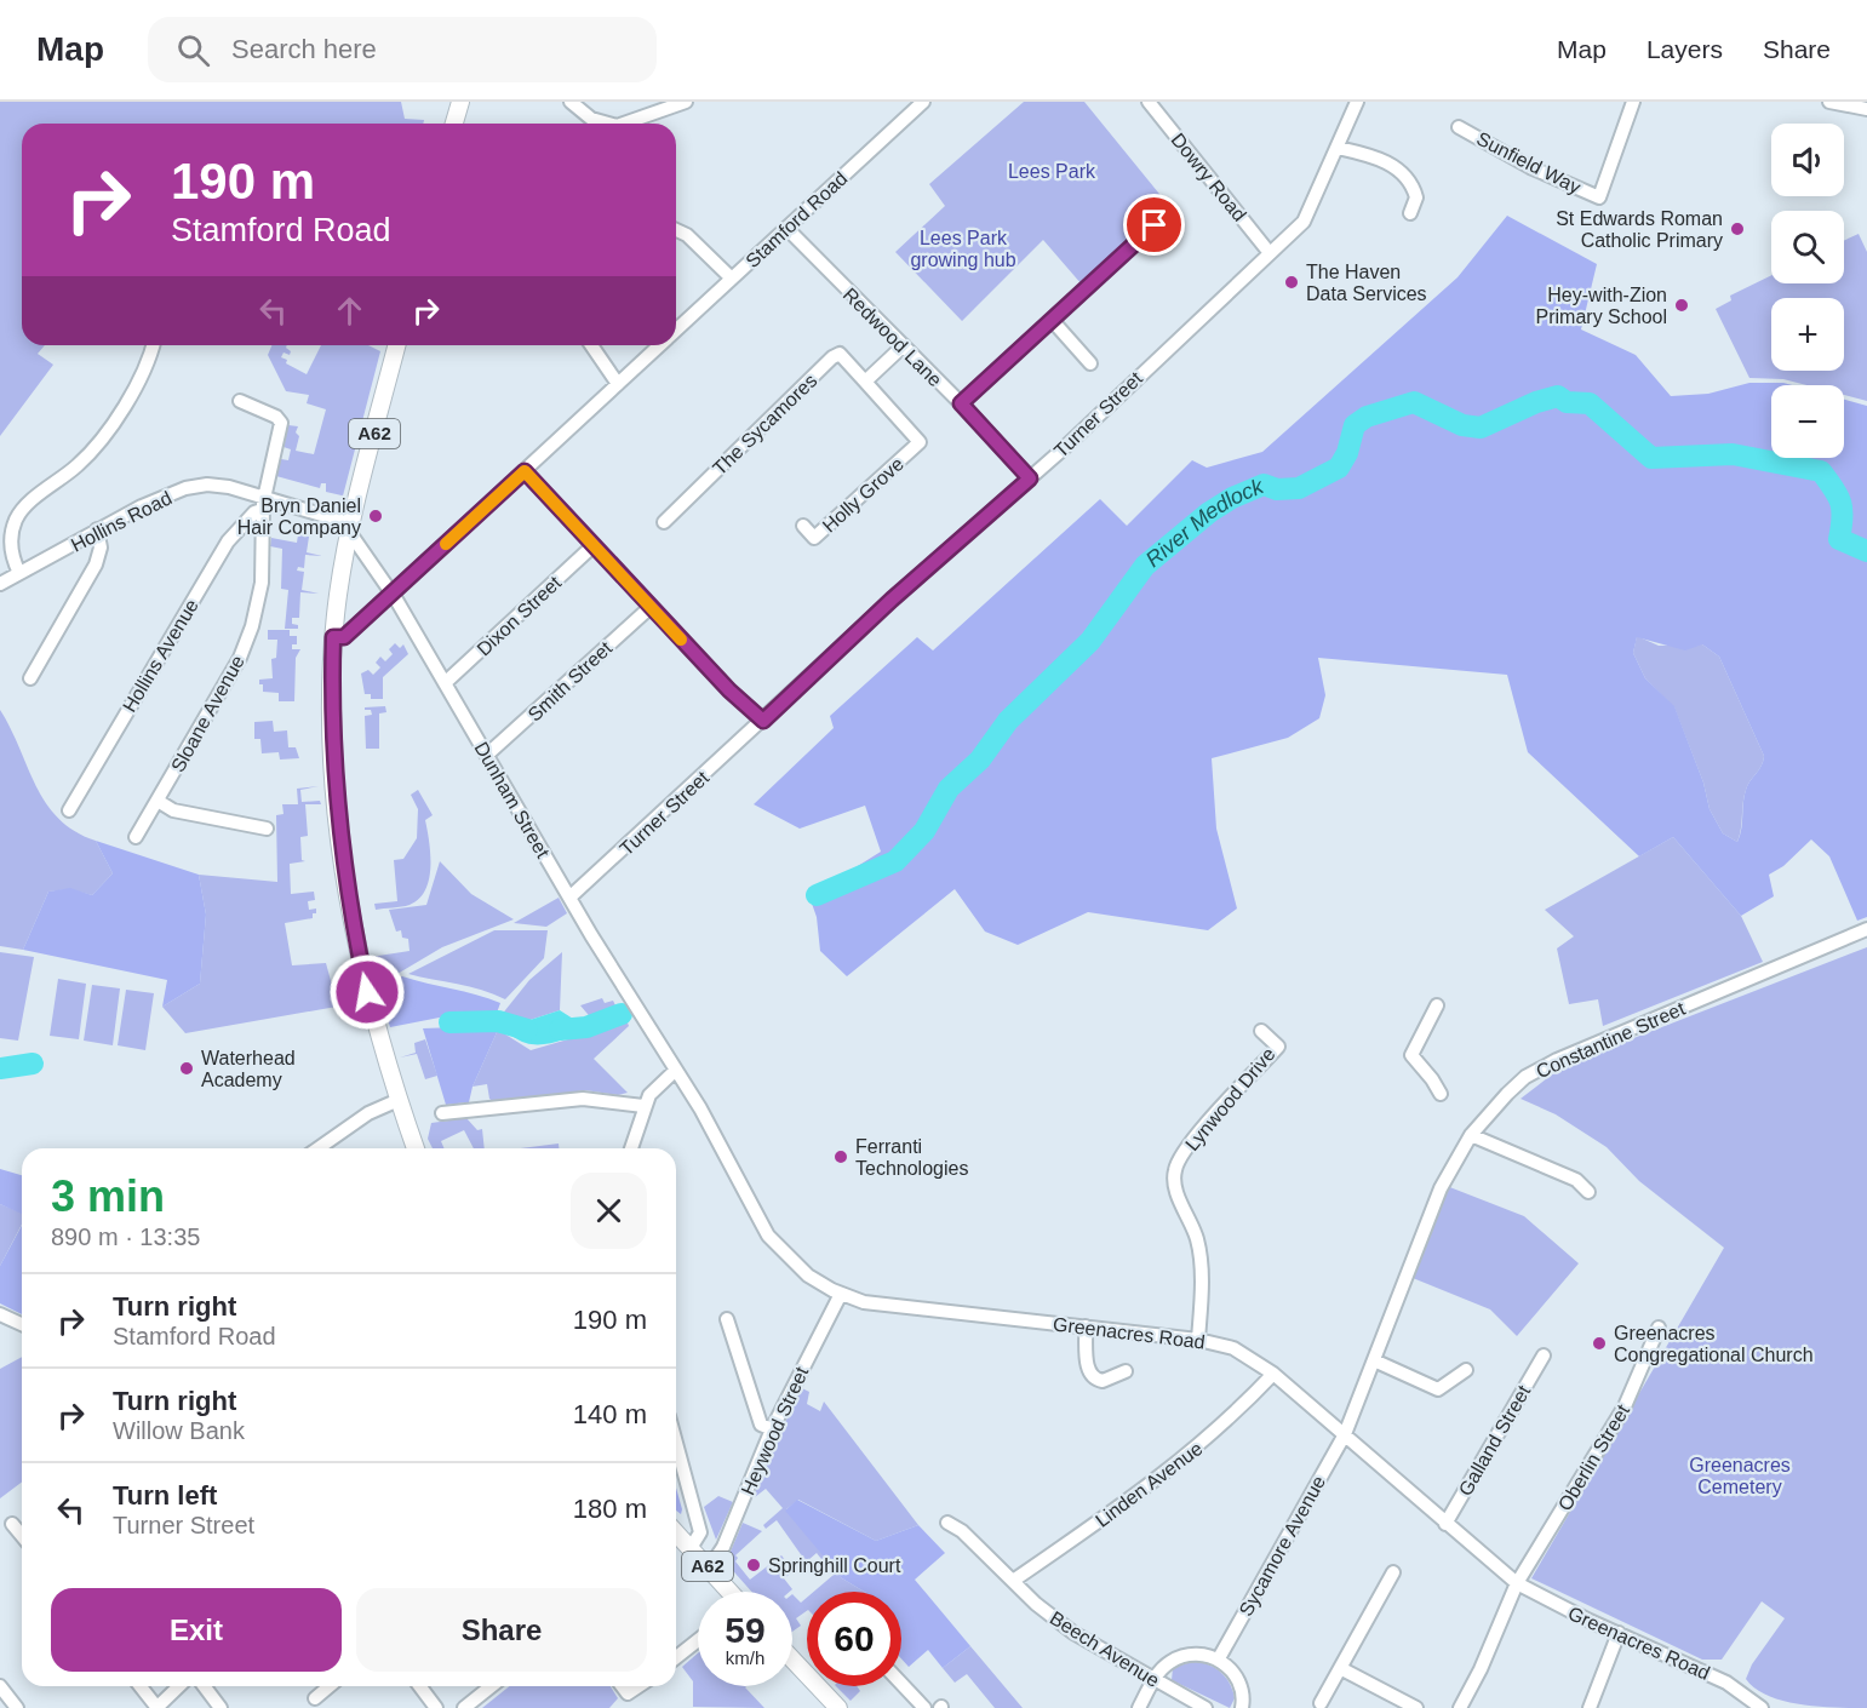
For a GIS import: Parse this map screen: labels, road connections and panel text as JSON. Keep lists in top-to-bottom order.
{
  "streets": {
    "main road": ["A62"],
    "street": [
      "Sunfield Way",
      "Dowry Road",
      "Stamford Road",
      "Redwood Lane",
      "Turner Street",
      "The Sycamores",
      "Holly Grove",
      "Hollins Road",
      "Dixon Street",
      "Hollins Avenue",
      "Smith Street",
      "Sloane Avenue",
      "Dunham Street",
      "Constantine Street",
      "Lynwood Drive",
      "Greenacres Road",
      "Heywood Street",
      "Galland Street",
      "Oberlin Street",
      "Linden Avenue",
      "Sycamore Avenue",
      "Beech Avenue"
    ]
  },
  "crossings": [
    ["Dowry Road", "Turner Street"],
    ["Stamford Road", "Redwood Lane"],
    ["Stamford Road", "A62"],
    ["Stamford Road", "Dunham Street"],
    ["Redwood Lane", "Turner Street"],
    ["Turner Street", "Dunham Street"],
    ["The Sycamores", "Holly Grove"],
    ["A62", "Hollins Road"],
    ["A62", "Dunham Street"],
    ["A62", "Heywood Street"],
    ["Hollins Road", "Hollins Avenue"],
    ["Hollins Road", "Sloane Avenue"],
    ["Hollins Road", "Dunham Street"],
    ["Dixon Street", "Dunham Street"],
    ["Hollins Avenue", "Sloane Avenue"],
    ["Smith Street", "Dunham Street"],
    ["Dunham Street", "Greenacres Road"],
    ["Constantine Street", "Greenacres Road"],
    ["Constantine Street", "Sycamore Avenue"],
    ["Lynwood Drive", "Greenacres Road"],
    ["Greenacres Road", "Heywood Street"],
    ["Greenacres Road", "Galland Street"],
    ["Greenacres Road", "Oberlin Street"],
    ["Greenacres Road", "Linden Avenue"],
    ["Greenacres Road", "Sycamore Avenue"],
    ["Linden Avenue", "Beech Avenue"]
  ],
  "water": ["River Medlock"],
  "parks": ["Lees Park", "Lees Park growing hub", "Greenacres Cemetery"],
  "places": [
    "St Edwards Roman Catholic Primary",
    "The Haven Data Services",
    "Hey-with-Zion Primary School",
    "Bryn Daniel Hair Company",
    "Waterhead Academy",
    "Ferranti Technologies",
    "Greenacres Congregational Church",
    "Springhill Court"
  ],
  "page": {
    "header": "Map",
    "search": "Search here",
    "nav": ["Map", "Layers", "Share"],
    "map_buttons": ["+", "−"],
    "turn": ["190 m", "Stamford Road"],
    "heading": ["3 min", "890 m · 13:35"],
    "list": [
      {
        "name": "Turn right",
        "note": "Stamford Road",
        "value": "190 m"
      },
      {
        "name": "Turn right",
        "note": "Willow Bank",
        "value": "140 m"
      },
      {
        "name": "Turn left",
        "note": "Turner Street",
        "value": "180 m"
      }
    ],
    "buttons": ["Exit", "Share"],
    "speed": "59 km/h",
    "limit": "60"
  }
}
